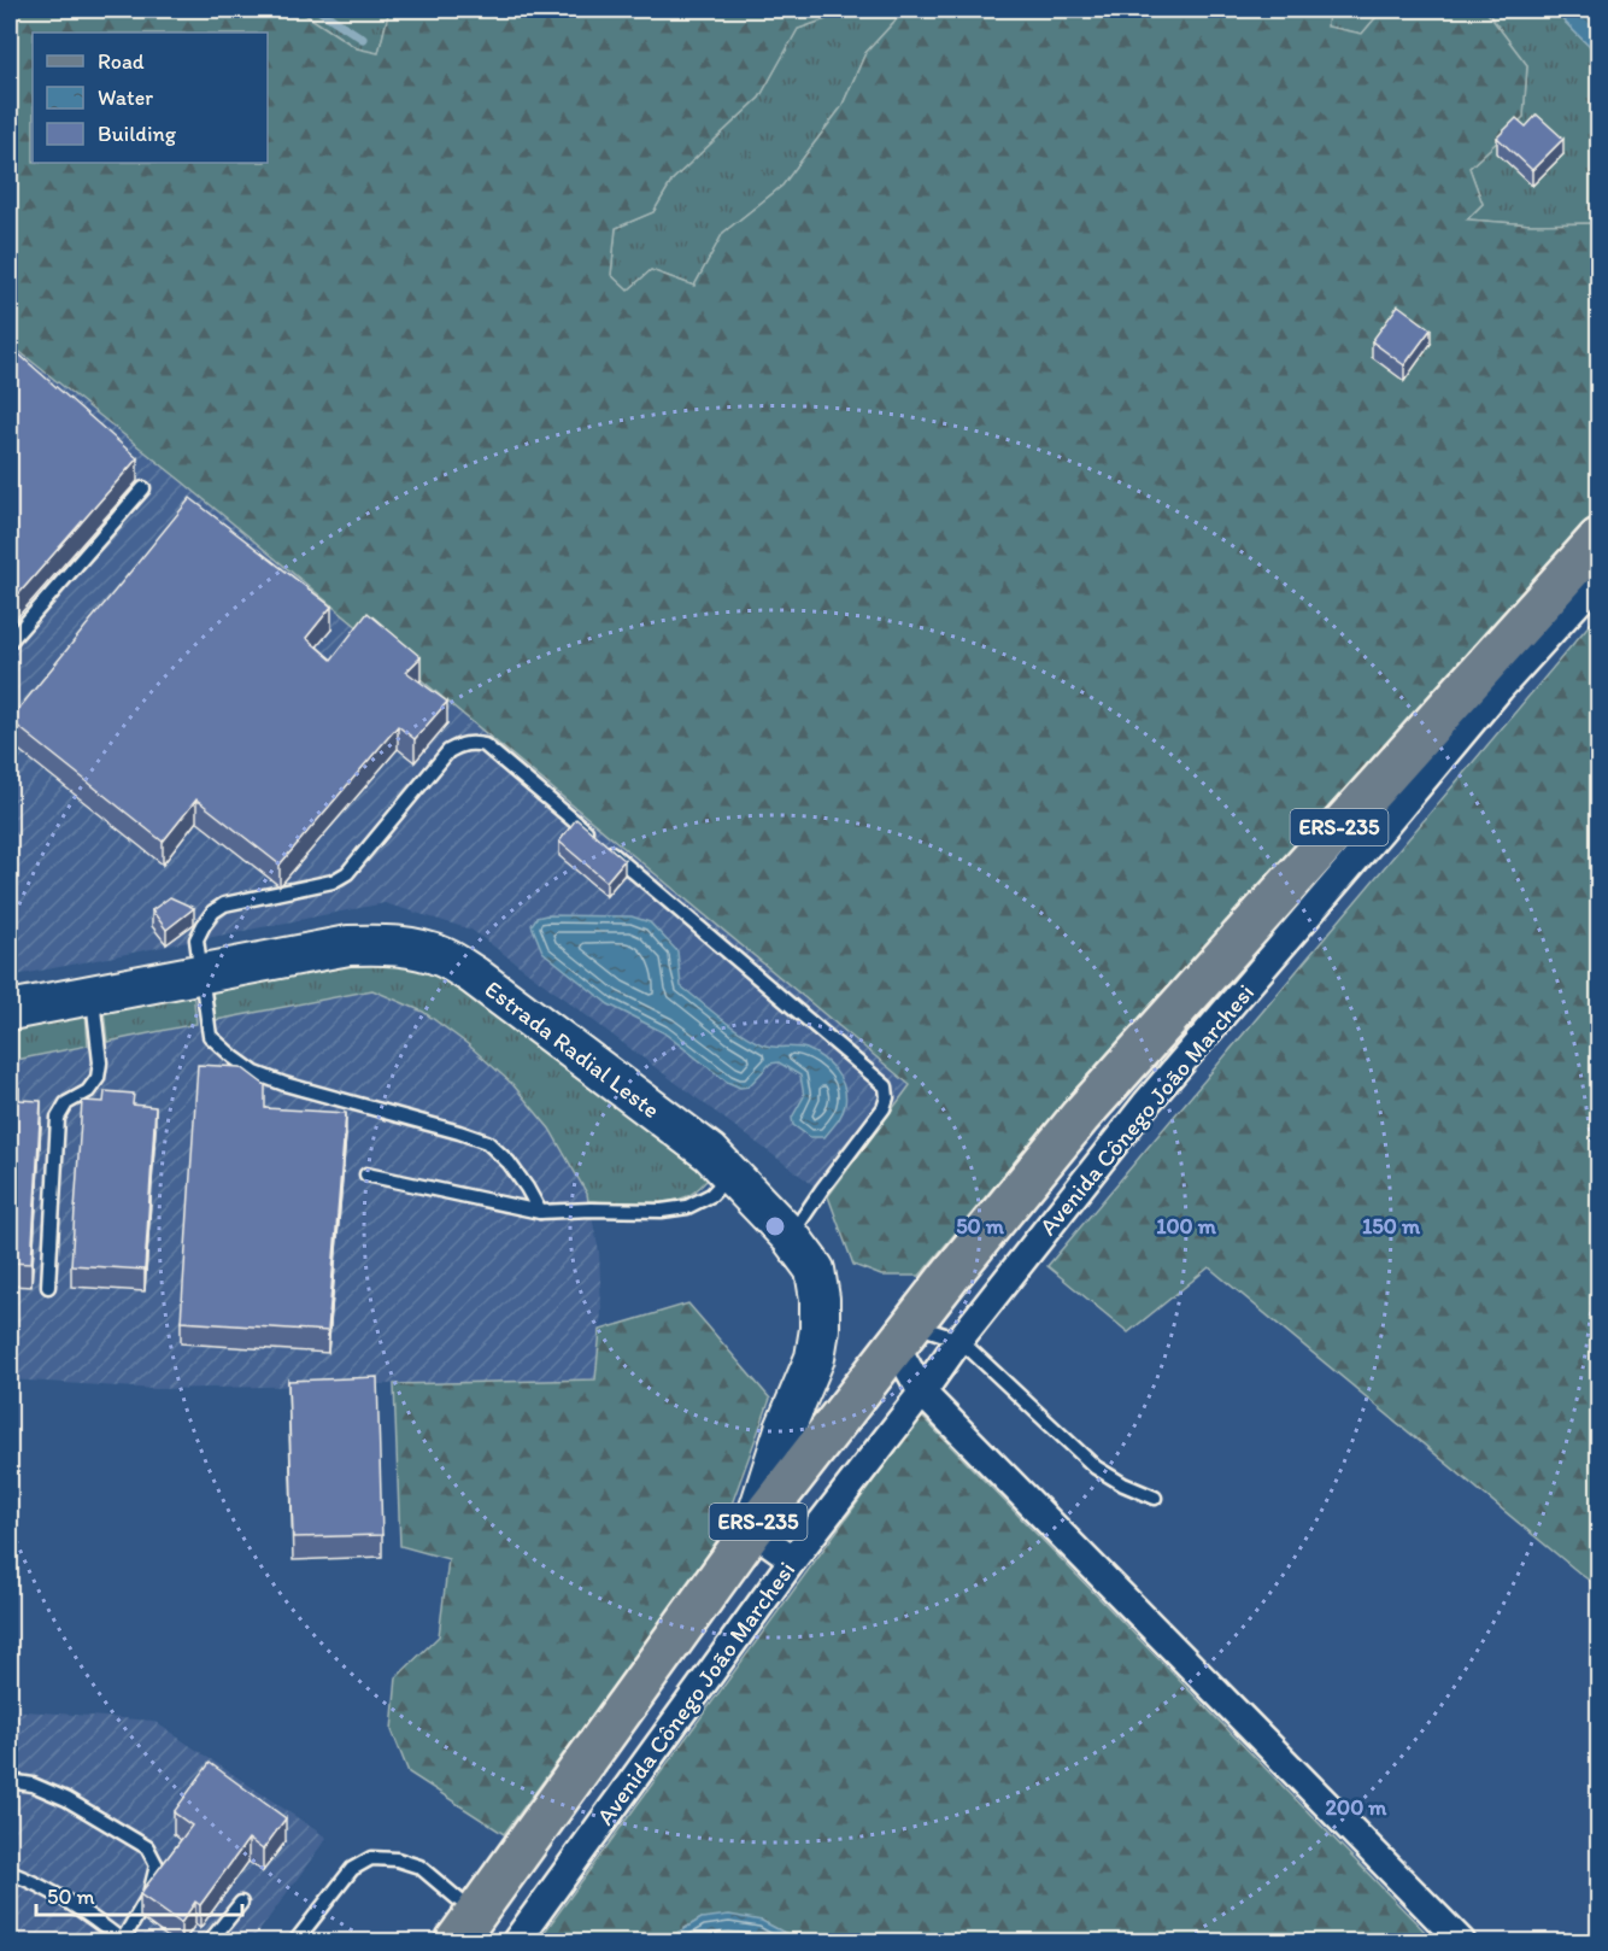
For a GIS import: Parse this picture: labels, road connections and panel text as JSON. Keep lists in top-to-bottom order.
{
  "streets": {
    "main road": ["ERS-235"],
    "street": ["Estrada Radial Leste", "Avenida Cônego João Marchesi"]
  },
  "crossings": [
    ["ERS-235", "Estrada Radial Leste"]
  ],
  "legend": ["Road", "Water", "Building"],
  "scale_bar": "50 m",
  "rings": [
    "50 m",
    "100 m",
    "150 m",
    "200 m"
  ]
}
